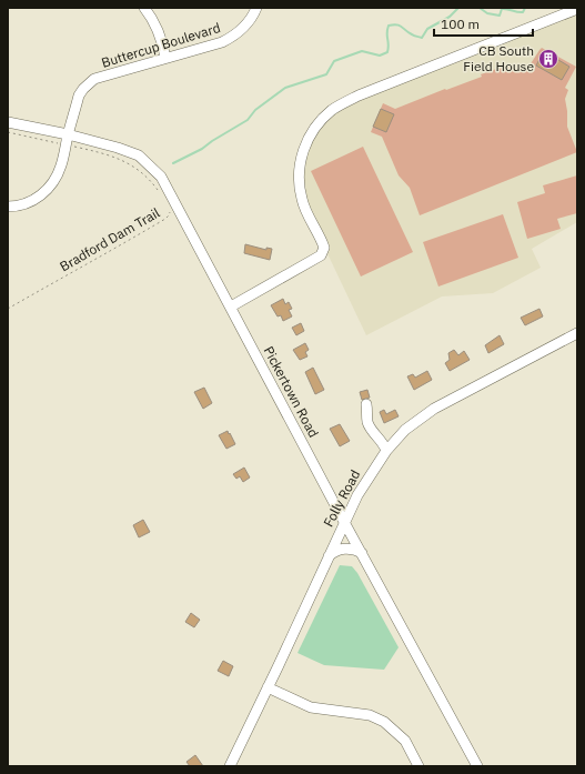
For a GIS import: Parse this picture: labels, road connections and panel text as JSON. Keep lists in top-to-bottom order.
{
  "streets": {
    "street": ["Buttercup Boulevard", "Pickertown Road", "Folly Road"],
    "path": ["Bradford Dam Trail"]
  },
  "crossings": [
    ["Buttercup Boulevard", "Bradford Dam Trail"],
    ["Buttercup Boulevard", "Pickertown Road"],
    ["Bradford Dam Trail", "Pickertown Road"],
    ["Pickertown Road", "Folly Road"]
  ],
  "places": {
    "building": ["CB South Field House"]
  },
  "scale_bar": "100 m"
}
